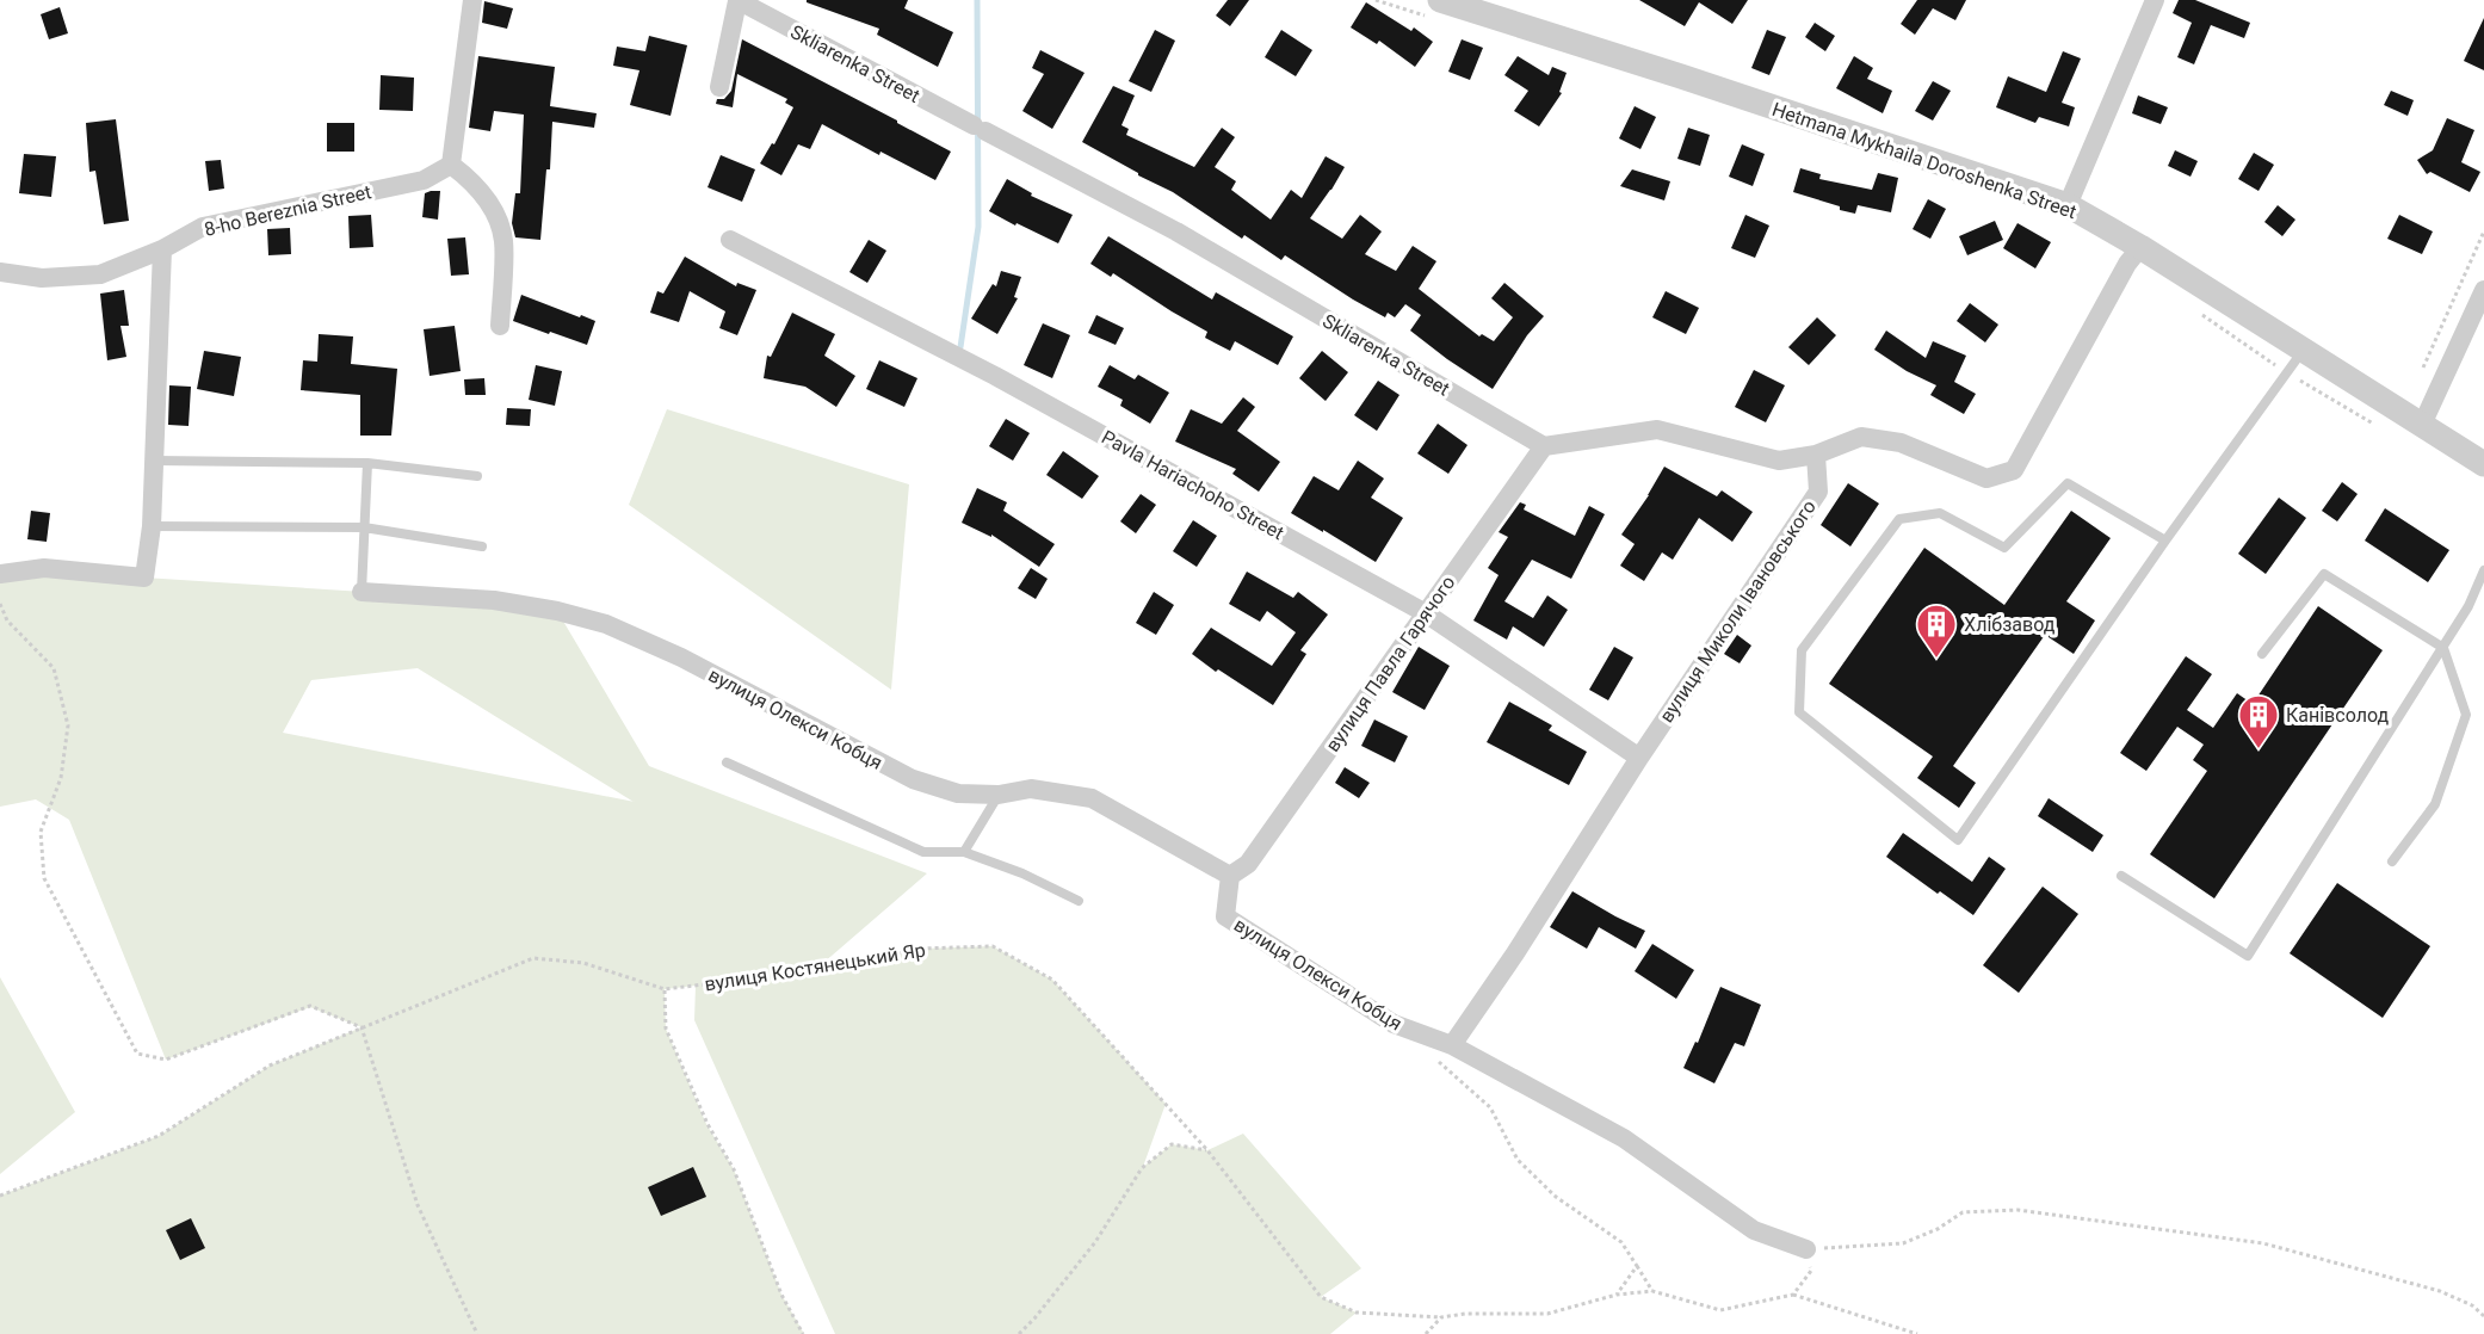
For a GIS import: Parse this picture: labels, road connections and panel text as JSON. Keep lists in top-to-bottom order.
{
  "streets": {
    "street": [
      "Skliarenka Street",
      "Hetmana Mykhaila Doroshenka Street",
      "8-ho Bereznia Street",
      "Pavla Hariachoho Street",
      "вулиця Миколи Івановського",
      "вулиця Павла Гарячого",
      "вулиця Олекси Кобця"
    ],
    "path": ["вулиця Костянецький Яр"]
  },
  "crossings": [
    ["Skliarenka Street", "вулиця Павла Гарячого"],
    ["Pavla Hariachoho Street", "вулиця Миколи Івановського"],
    ["Pavla Hariachoho Street", "вулиця Павла Гарячого"],
    ["вулиця Миколи Івановського", "вулиця Олекси Кобця"],
    ["вулиця Павла Гарячого", "вулиця Олекси Кобця"]
  ],
  "places": {
    "building": ["Хлібзавод", "Канівсолод"]
  }
}
